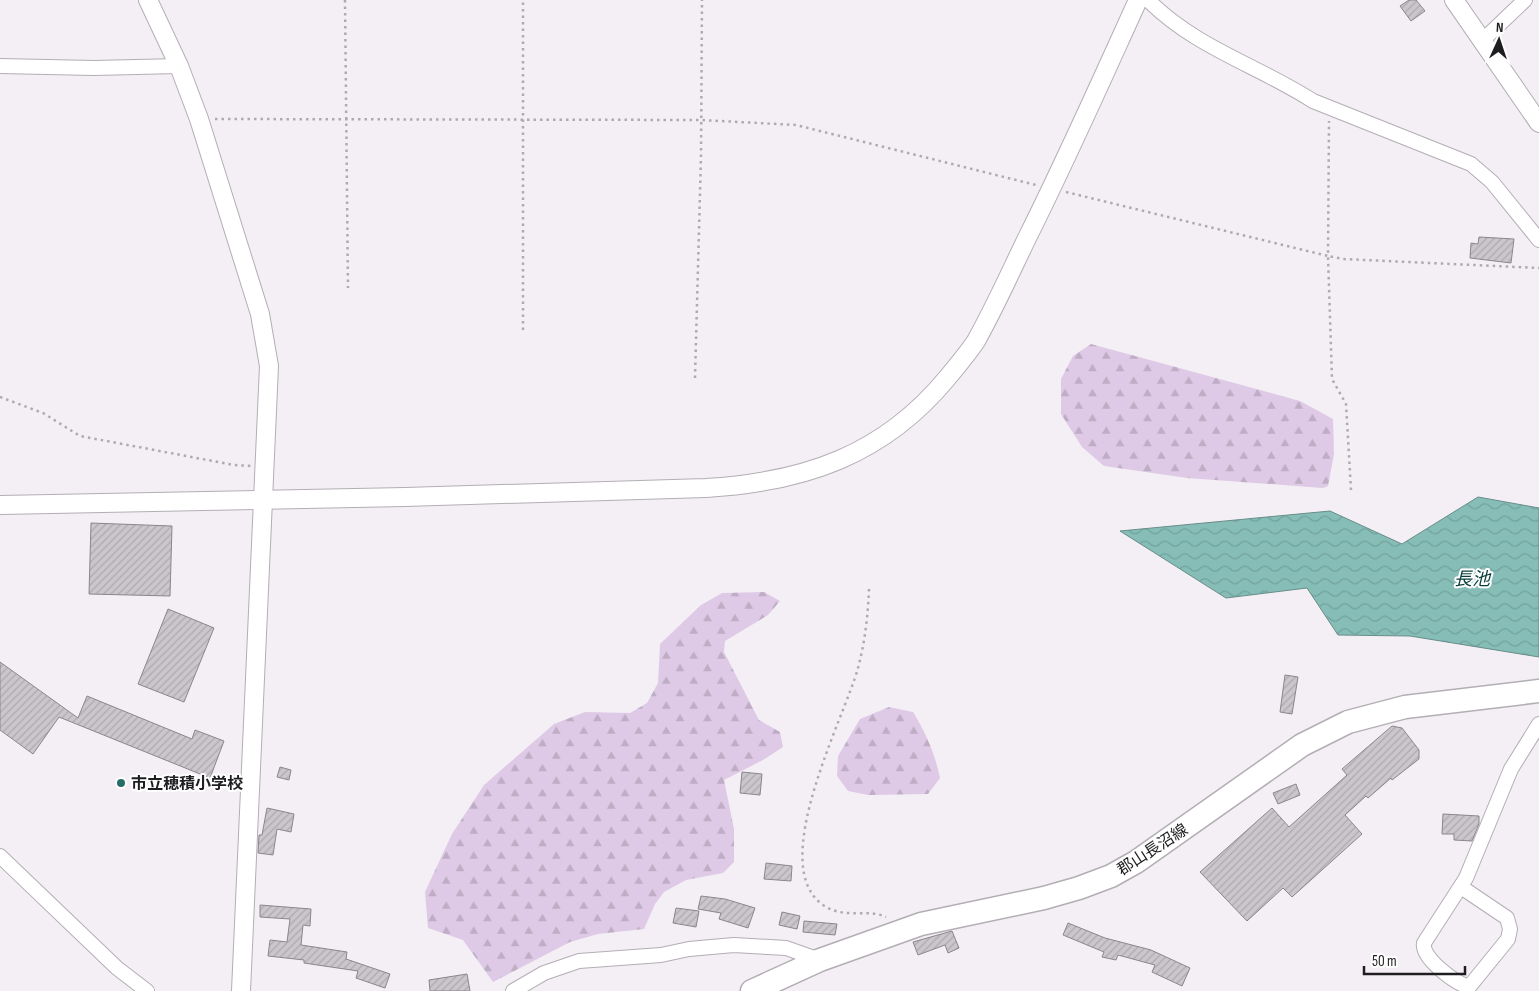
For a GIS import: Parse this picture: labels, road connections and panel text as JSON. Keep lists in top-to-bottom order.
{
  "streets": {
    "main road": ["郡山長沼線"]
  },
  "water": ["長池"],
  "places": ["市立穂積小学校"],
  "scale_bar": "50 m",
  "north": "top"
}
